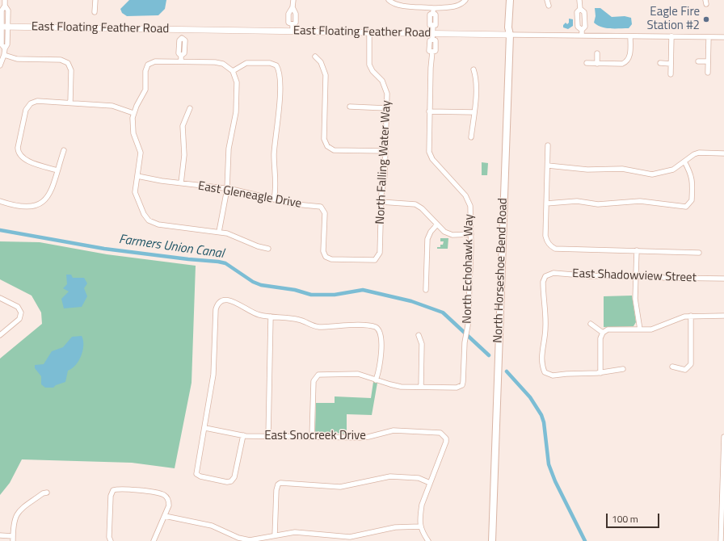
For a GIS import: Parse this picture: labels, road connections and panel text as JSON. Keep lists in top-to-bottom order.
{
  "streets": {
    "highway": ["North Horseshoe Bend Road"],
    "main road": ["East Floating Feather Road"],
    "street": [
      "North Falling Water Way",
      "East Gleneagle Drive",
      "North Echohawk Way",
      "East Shadowview Street",
      "East Snocreek Drive"
    ]
  },
  "crossings": [
    ["East Floating Feather Road", "North Falling Water Way"],
    ["East Floating Feather Road", "North Echohawk Way"],
    ["East Floating Feather Road", "North Horseshoe Bend Road"],
    ["North Falling Water Way", "East Gleneagle Drive"]
  ],
  "water": ["Farmers Union Canal"],
  "places": ["Eagle Fire Station #2"],
  "scale_bar": "100 m"
}
